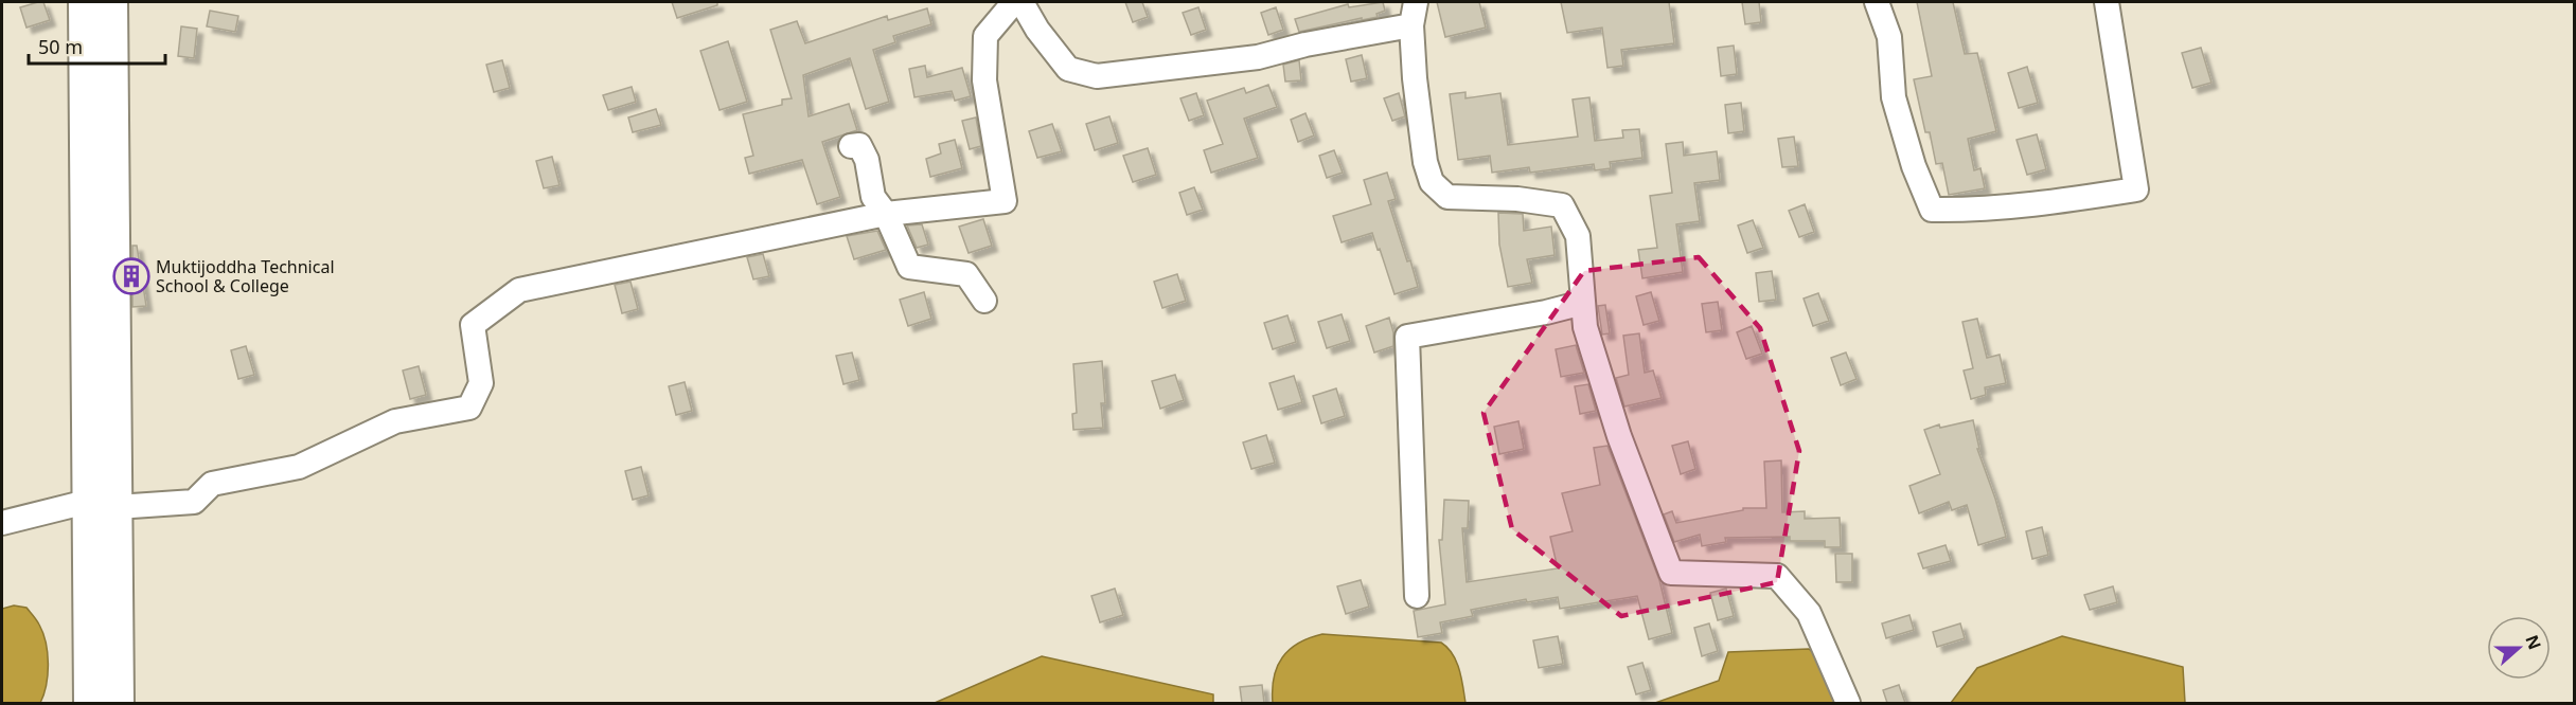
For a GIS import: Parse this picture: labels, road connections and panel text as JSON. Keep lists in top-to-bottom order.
{
  "places": {
    "building": ["Muktijoddha Technical School & College"]
  },
  "scale_bar": "50 m",
  "north": "right"
}
